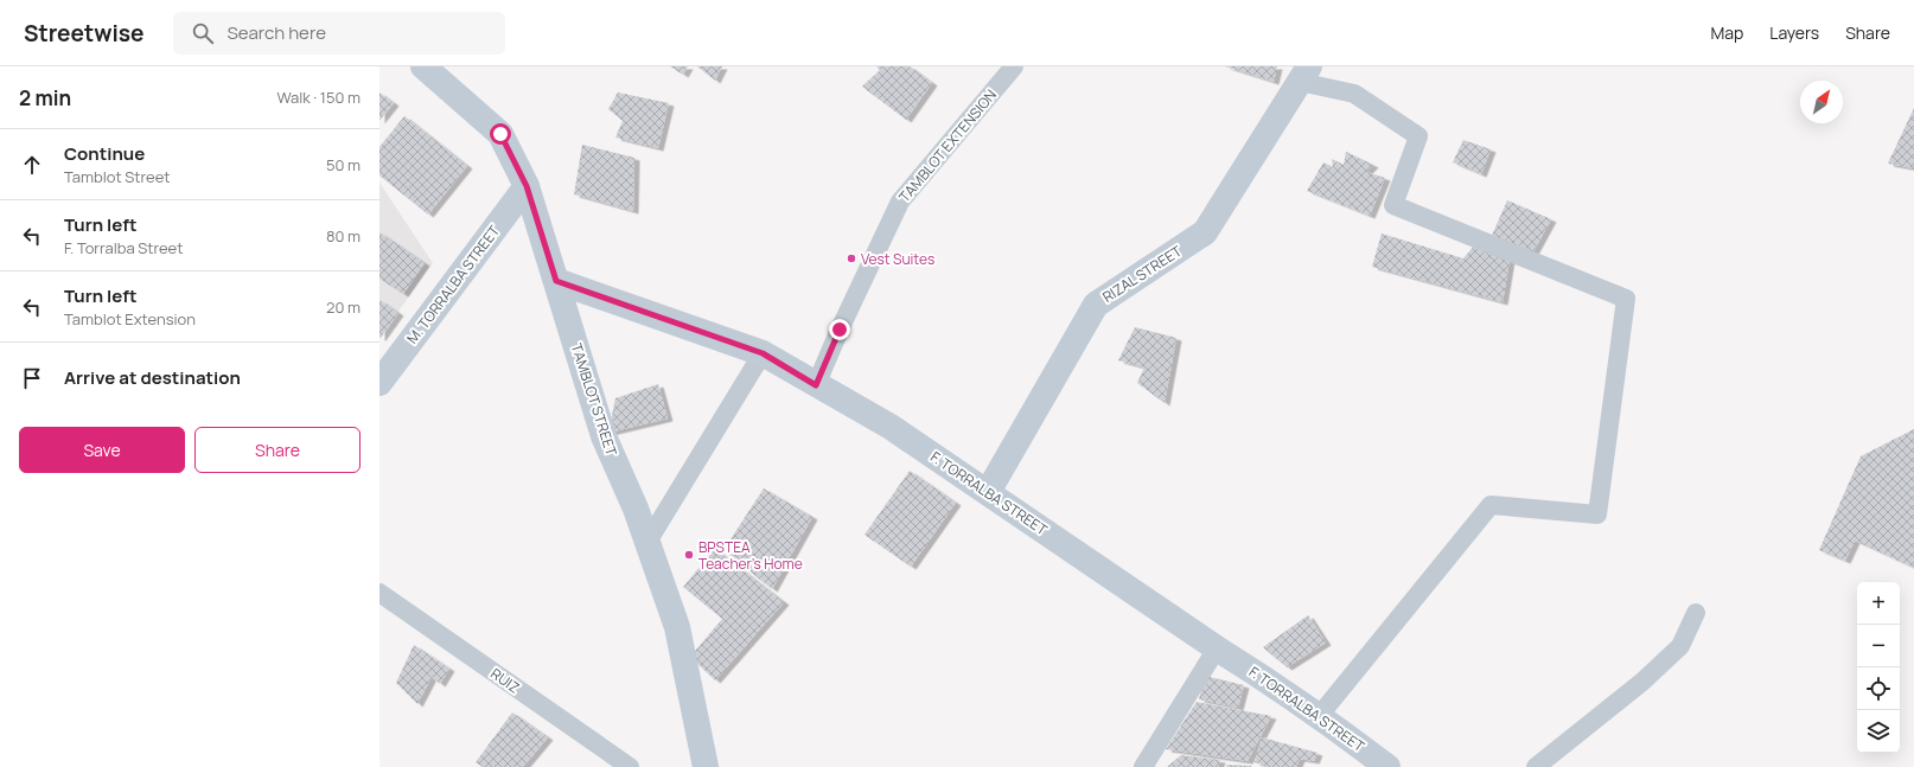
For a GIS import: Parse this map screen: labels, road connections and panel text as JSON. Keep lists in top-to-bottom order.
{
  "streets": {
    "street": [
      "TAMBLOT EXTENSION",
      "RIZAL STREET",
      "M. TORRALBA STREET",
      "TAMBLOT STREET",
      "F. TORRALBA STREET",
      "RUIZ"
    ]
  },
  "crossings": [
    ["TAMBLOT EXTENSION", "F. TORRALBA STREET"],
    ["RIZAL STREET", "F. TORRALBA STREET"],
    ["M. TORRALBA STREET", "TAMBLOT STREET"],
    ["TAMBLOT STREET", "F. TORRALBA STREET"]
  ],
  "places": ["Vest Suites", "BPSTEA Teacher's Home"],
  "north": "top right",
  "page": {
    "header": "Streetwise",
    "search": "Search here",
    "nav": ["Map", "Layers", "Share"],
    "heading": ["2 min", "Walk · 150 m"],
    "list": [
      ["Continue", "Tamblot Street", "50 m"],
      ["Turn left", "F. Torralba Street", "80 m"],
      ["Turn left", "Tamblot Extension", "20 m"],
      "Arrive at destination"
    ],
    "buttons": ["Save", "Share"],
    "map_buttons": ["+", "−"]
  }
}
